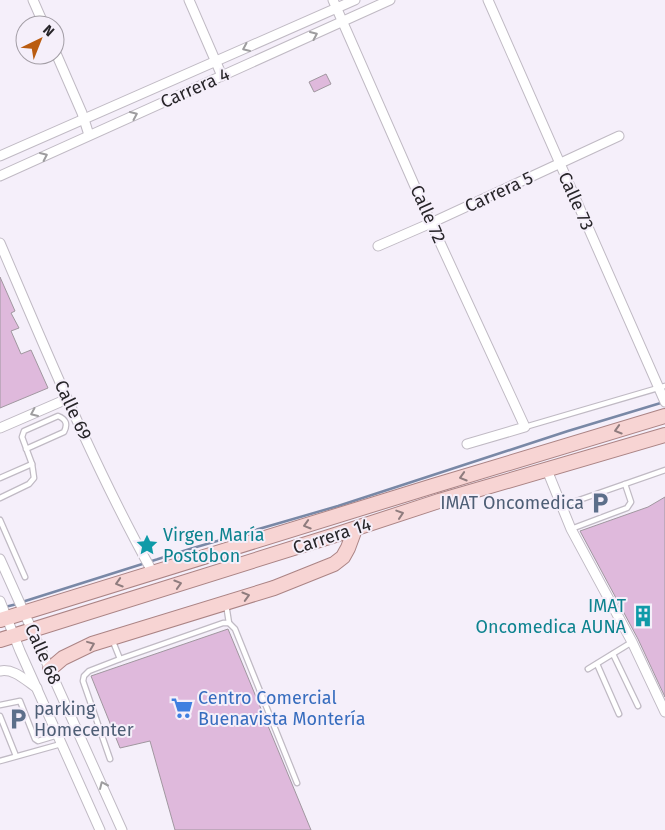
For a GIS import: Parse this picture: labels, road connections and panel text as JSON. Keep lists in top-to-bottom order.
{
  "streets": {
    "main road": ["Carrera 14"],
    "street": [
      "Carrera 4",
      "Carrera 5",
      "Calle 73",
      "Calle 72",
      "Calle 69",
      "Calle 68"
    ]
  },
  "crossings": [
    ["Carrera 4", "Calle 72"],
    ["Carrera 5", "Calle 73"],
    ["Carrera 5", "Calle 72"],
    ["Calle 69", "Carrera 14"],
    ["Carrera 14", "Calle 68"]
  ],
  "places": {
    "parking": ["IMAT Oncomedica", "parking Homecenter"],
    "place": ["Virgen María Postobon"],
    "building": ["IMAT Oncomedica AUNA"],
    "supermarket": ["Centro Comercial Buenavista Montería"]
  },
  "north": "top right"
}
